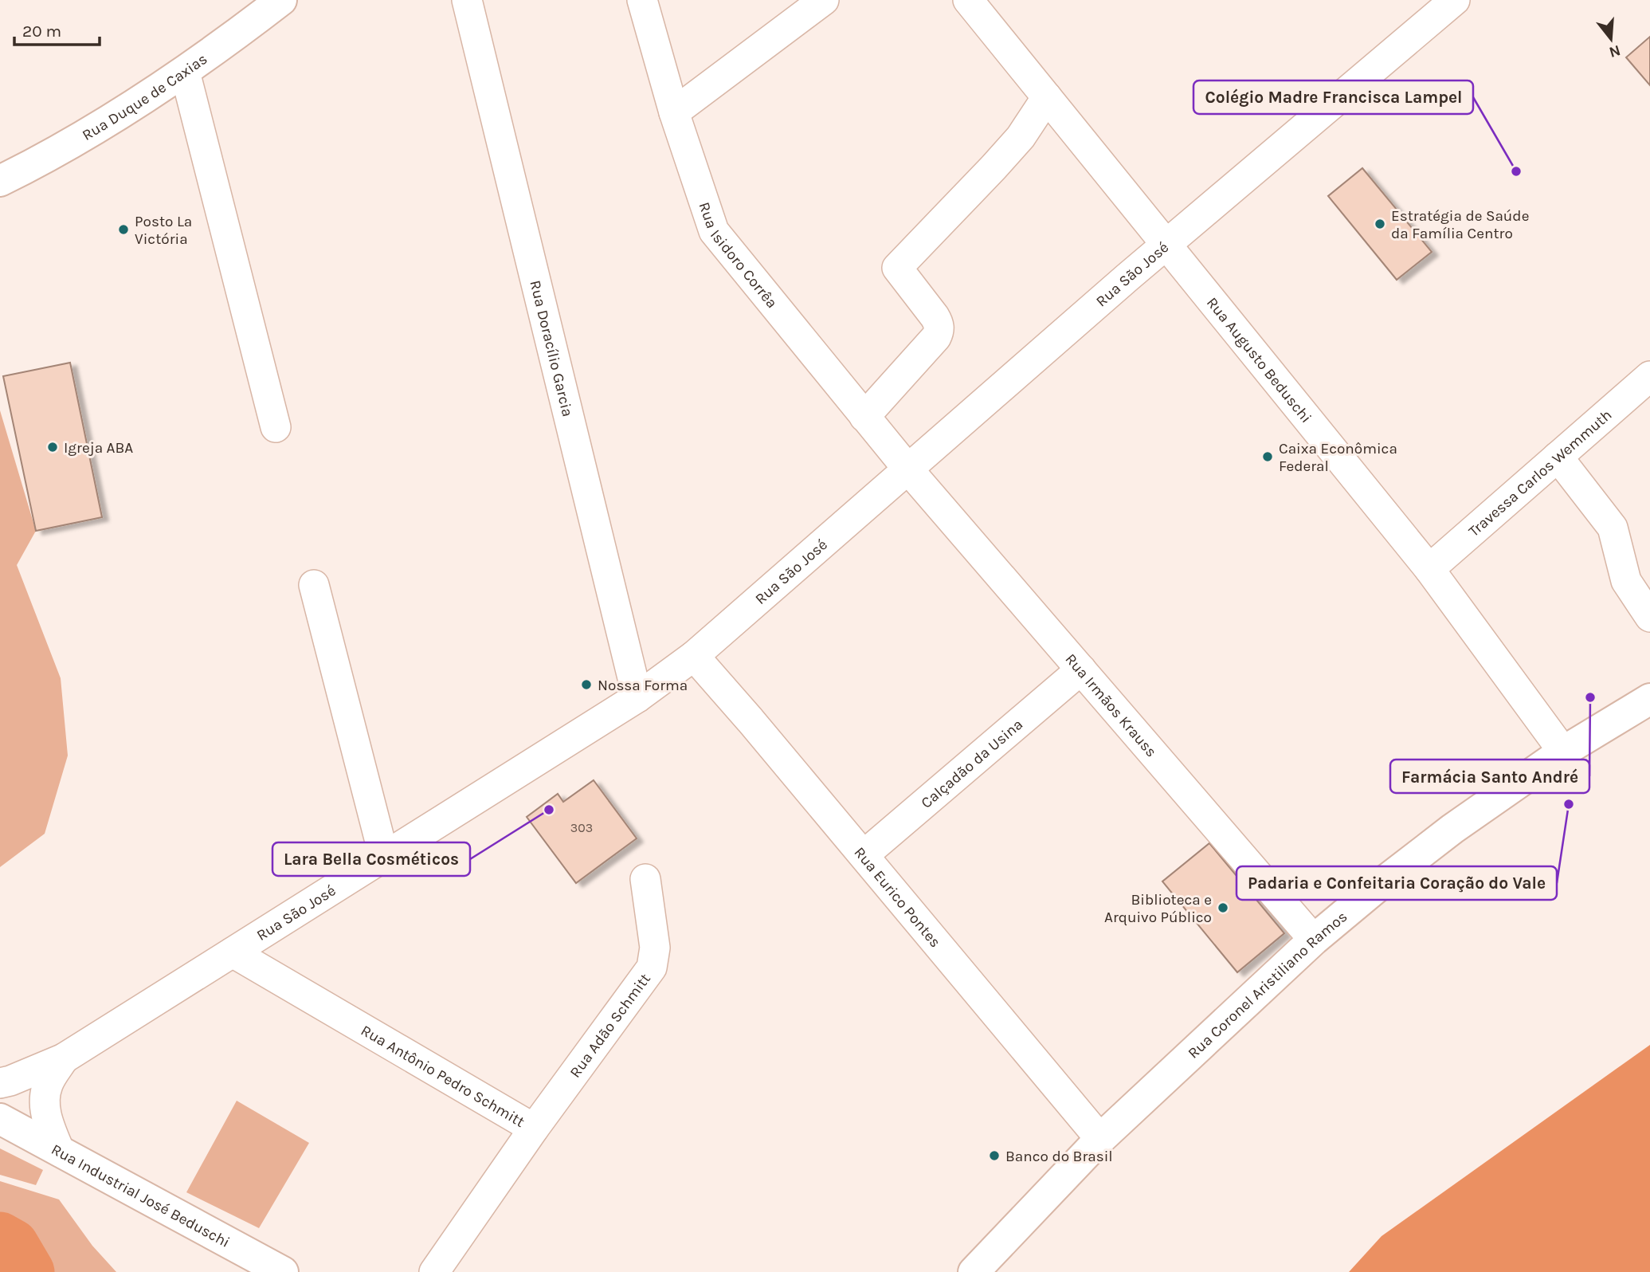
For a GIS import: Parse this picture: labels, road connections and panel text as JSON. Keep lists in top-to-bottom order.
{
  "streets": {
    "main road": ["Rua Duque de Caxias", "Rua Coronel Aristiliano Ramos", "Rua Industrial José Beduschi"],
    "street": [
      "Rua Isidoro Corrêa",
      "Rua São José",
      "Rua Doracílio Garcia",
      "Rua Augusto Beduschi",
      "Travessa Carlos Wemmuth",
      "Rua Irmãos Krauss",
      "Calçadão da Usina",
      "Rua Eurico Pontes",
      "Rua Adão Schmitt",
      "Rua Antônio Pedro Schmitt"
    ]
  },
  "crossings": [
    ["Rua Isidoro Corrêa", "Rua São José"],
    ["Rua Isidoro Corrêa", "Rua Irmãos Krauss"],
    ["Rua São José", "Rua Doracílio Garcia"],
    ["Rua São José", "Rua Augusto Beduschi"],
    ["Rua São José", "Rua Irmãos Krauss"],
    ["Rua São José", "Rua Eurico Pontes"],
    ["Rua São José", "Rua Antônio Pedro Schmitt"],
    ["Rua São José", "Rua Industrial José Beduschi"],
    ["Rua Augusto Beduschi", "Travessa Carlos Wemmuth"],
    ["Rua Augusto Beduschi", "Rua Coronel Aristiliano Ramos"],
    ["Rua Irmãos Krauss", "Calçadão da Usina"],
    ["Rua Irmãos Krauss", "Rua Coronel Aristiliano Ramos"],
    ["Calçadão da Usina", "Rua Eurico Pontes"],
    ["Rua Eurico Pontes", "Rua Coronel Aristiliano Ramos"],
    ["Rua Adão Schmitt", "Rua Antônio Pedro Schmitt"]
  ],
  "places": [
    "Colégio Madre Francisca Lampel",
    "Estratégia de Saúde da Família Centro",
    "Posto La Victória",
    "Igreja ABA",
    "Caixa Econômica Federal",
    "Nossa Forma",
    "Farmácia Santo André",
    "Padaria e Confeitaria Coração do Vale",
    "Lara Bella Cosméticos",
    "Biblioteca e Arquivo Público",
    "Banco do Brasil"
  ],
  "house_numbers": ["303"],
  "scale_bar": "20 m",
  "north": "bottom"
}
